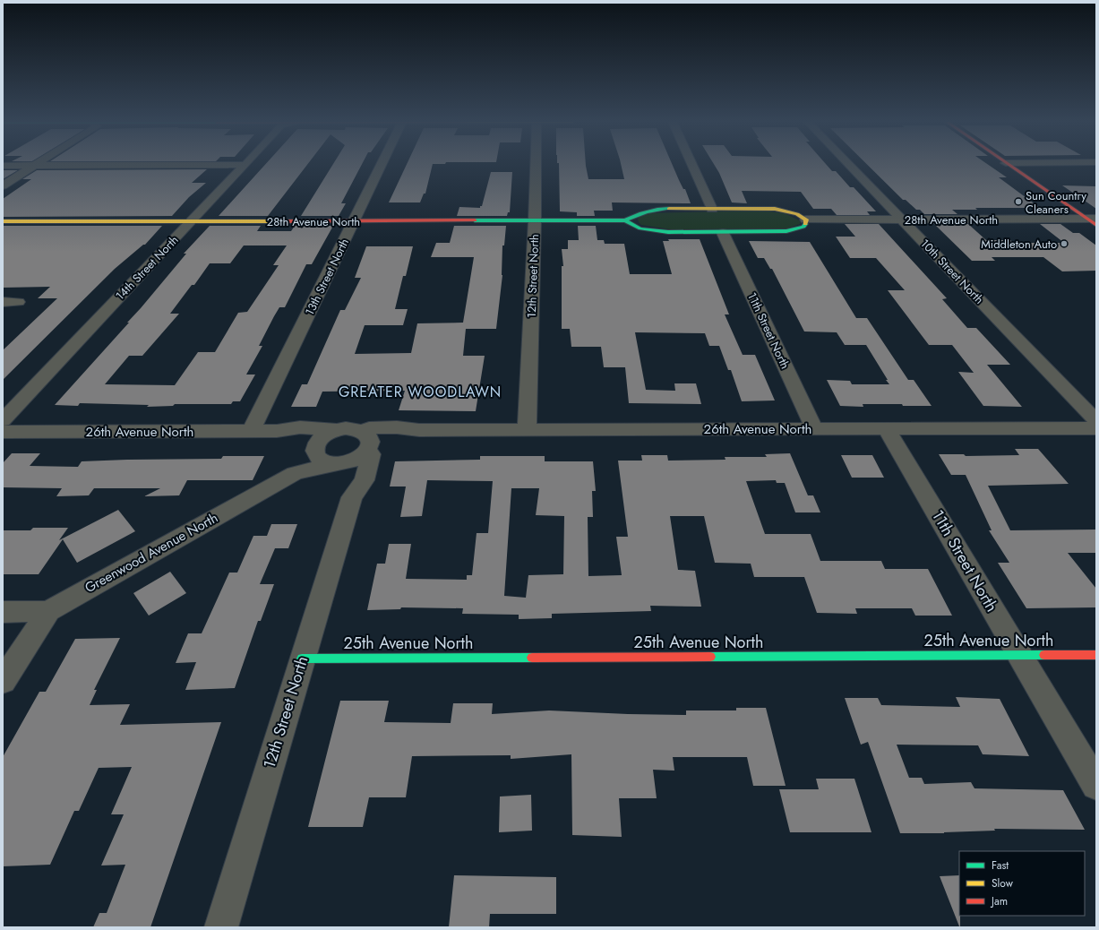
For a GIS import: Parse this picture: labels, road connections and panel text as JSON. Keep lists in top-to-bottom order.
{
  "streets": {
    "street": [
      "28th Avenue North",
      "14th Street North",
      "10th Street North",
      "12th Street North",
      "13th Street North",
      "11th Street North",
      "26th Avenue North",
      "Greenwood Avenue North",
      "25th Avenue North"
    ]
  },
  "crossings": [
    ["28th Avenue North", "14th Street North"],
    ["28th Avenue North", "10th Street North"],
    ["28th Avenue North", "12th Street North"],
    ["28th Avenue North", "13th Street North"],
    ["28th Avenue North", "11th Street North"],
    ["12th Street North", "26th Avenue North"],
    ["12th Street North", "25th Avenue North"],
    ["13th Street North", "26th Avenue North"],
    ["11th Street North", "26th Avenue North"],
    ["11th Street North", "25th Avenue North"]
  ],
  "districts": ["GREATER WOODLAWN"],
  "places": ["Sun Country Cleaners", "Middleton Auto"],
  "legend": ["Fast", "Slow", "Jam"]
}
